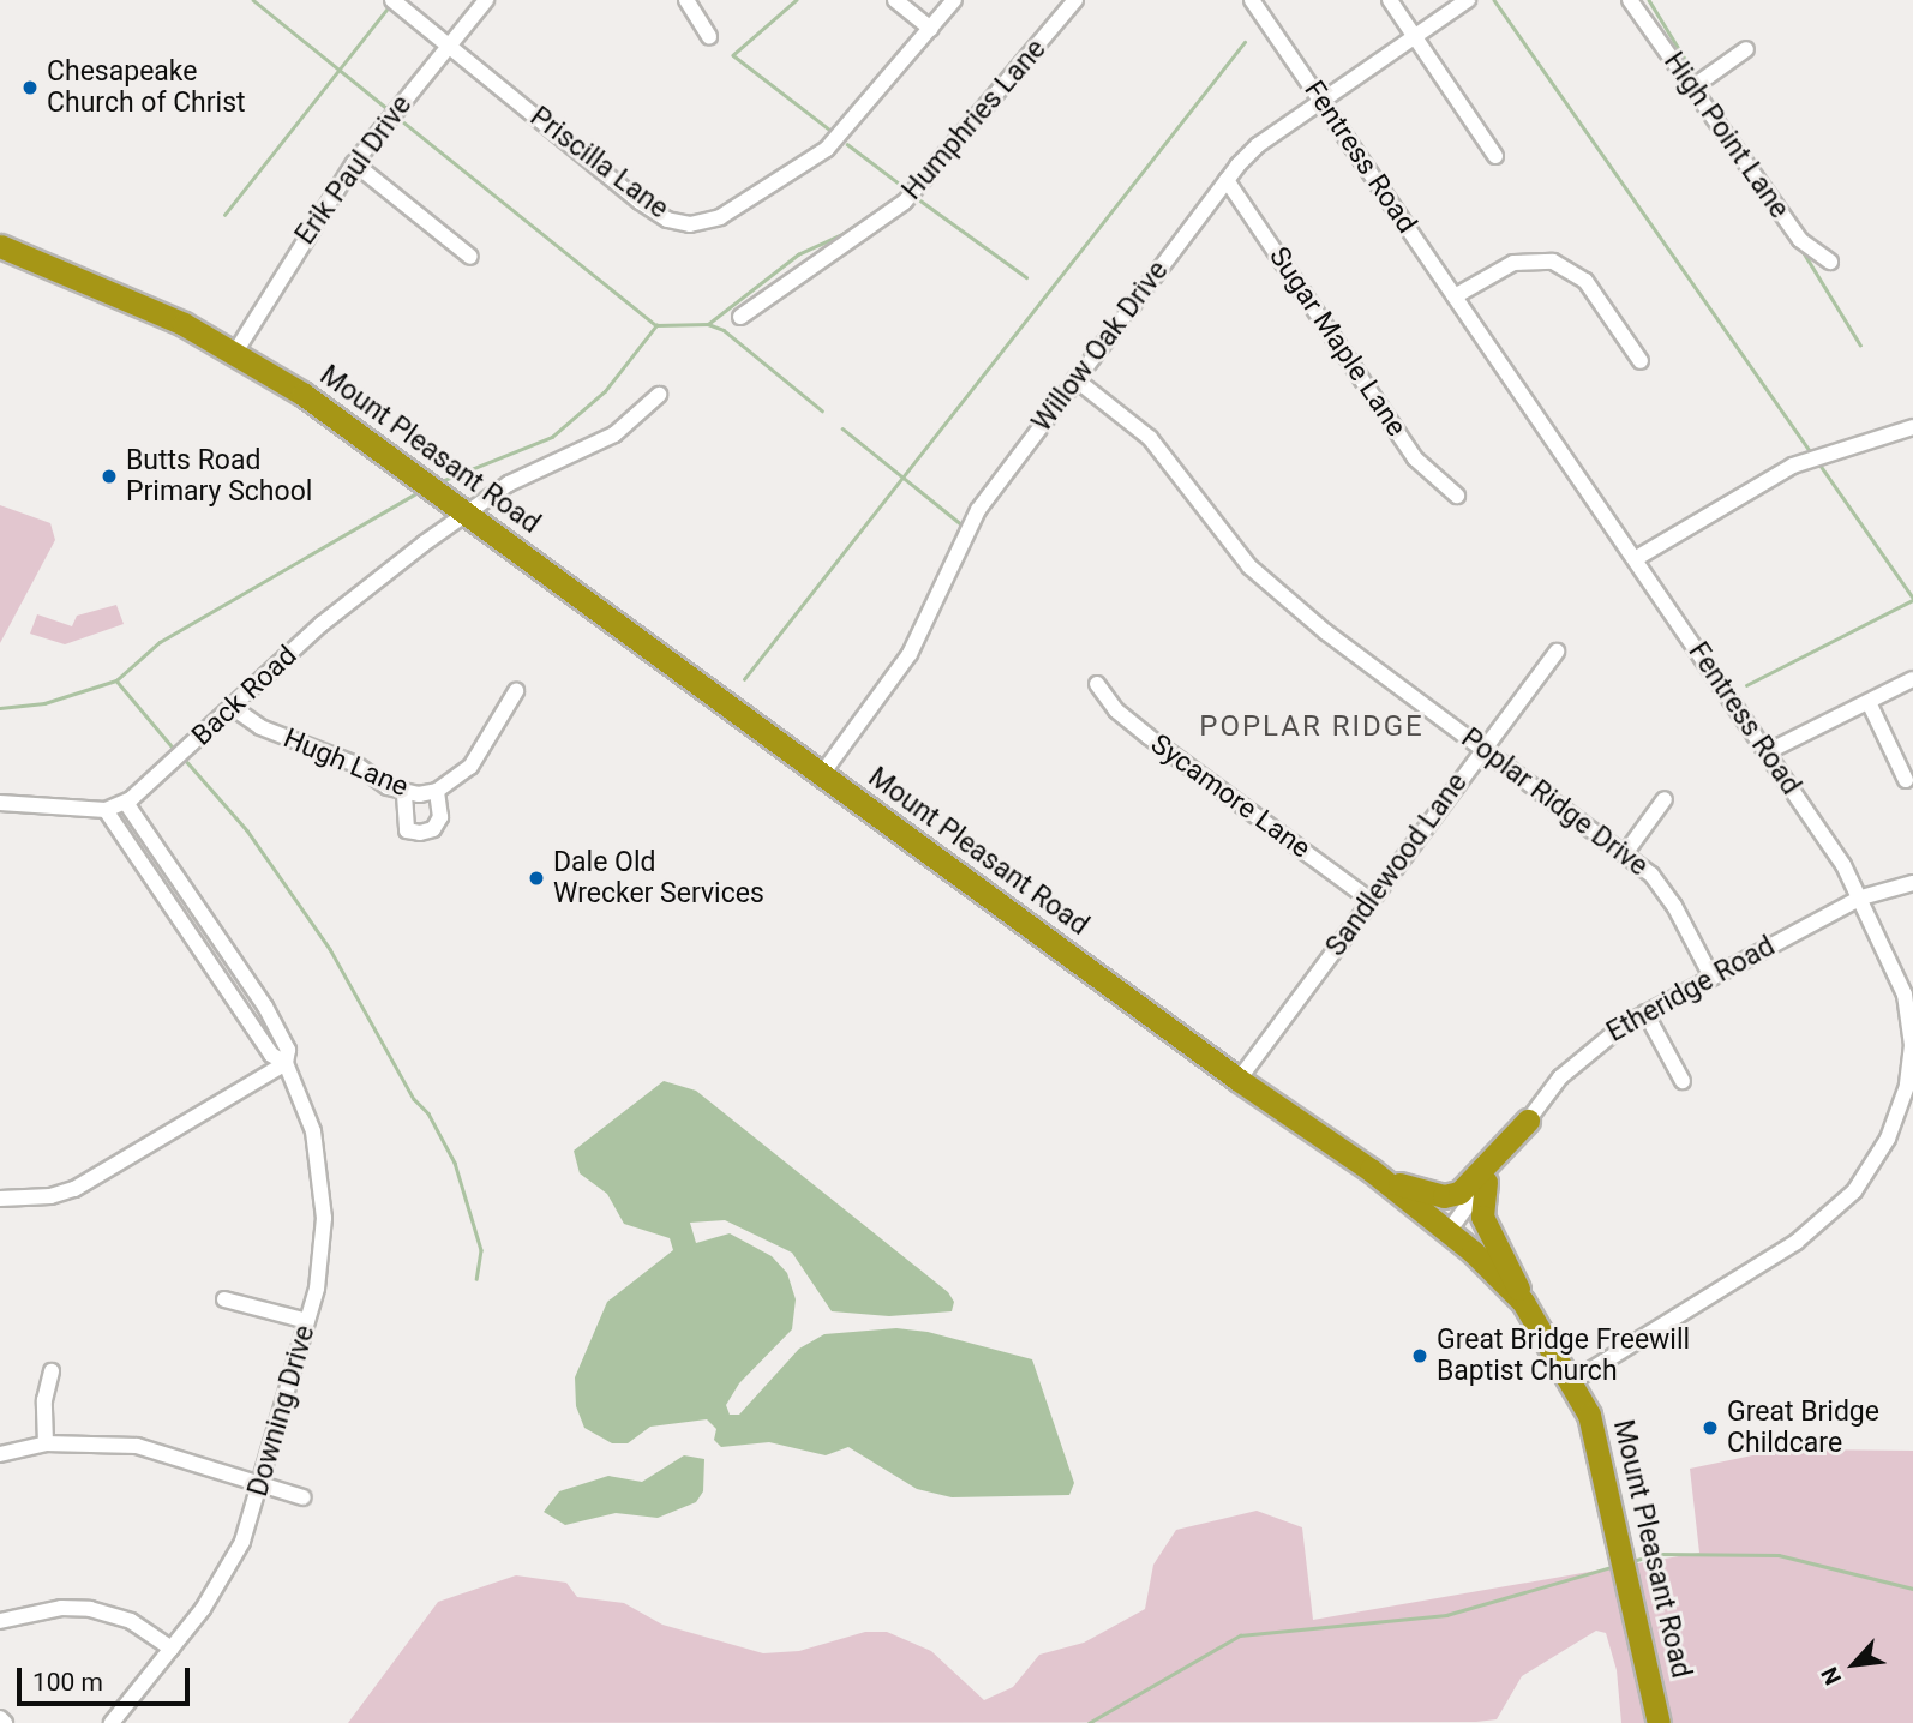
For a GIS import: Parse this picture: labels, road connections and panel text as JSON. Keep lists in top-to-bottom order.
{
  "streets": {
    "highway": ["Mount Pleasant Road"],
    "street": [
      "Humphries Lane",
      "High Point Lane",
      "Fentress Road",
      "Priscilla Lane",
      "Erik Paul Drive",
      "Sugar Maple Lane",
      "Willow Oak Drive",
      "Back Road",
      "Hugh Lane",
      "Sycamore Lane",
      "Poplar Ridge Drive",
      "Sandlewood Lane",
      "Etheridge Road",
      "Downing Drive"
    ]
  },
  "crossings": [
    ["Fentress Road", "Willow Oak Drive"],
    ["Fentress Road", "Mount Pleasant Road"],
    ["Fentress Road", "Etheridge Road"],
    ["Priscilla Lane", "Erik Paul Drive"],
    ["Erik Paul Drive", "Mount Pleasant Road"],
    ["Sugar Maple Lane", "Willow Oak Drive"],
    ["Willow Oak Drive", "Mount Pleasant Road"],
    ["Willow Oak Drive", "Poplar Ridge Drive"],
    ["Mount Pleasant Road", "Back Road"],
    ["Mount Pleasant Road", "Sandlewood Lane"],
    ["Mount Pleasant Road", "Etheridge Road"],
    ["Back Road", "Hugh Lane"],
    ["Back Road", "Downing Drive"],
    ["Sycamore Lane", "Sandlewood Lane"],
    ["Poplar Ridge Drive", "Sandlewood Lane"],
    ["Poplar Ridge Drive", "Etheridge Road"]
  ],
  "districts": ["POPLAR RIDGE"],
  "places": [
    "Chesapeake Church of Christ",
    "Butts Road Primary School",
    "Dale Old Wrecker Services",
    "Great Bridge Freewill Baptist Church",
    "Great Bridge Childcare"
  ],
  "scale_bar": "100 m",
  "north": "bottom left"
}
